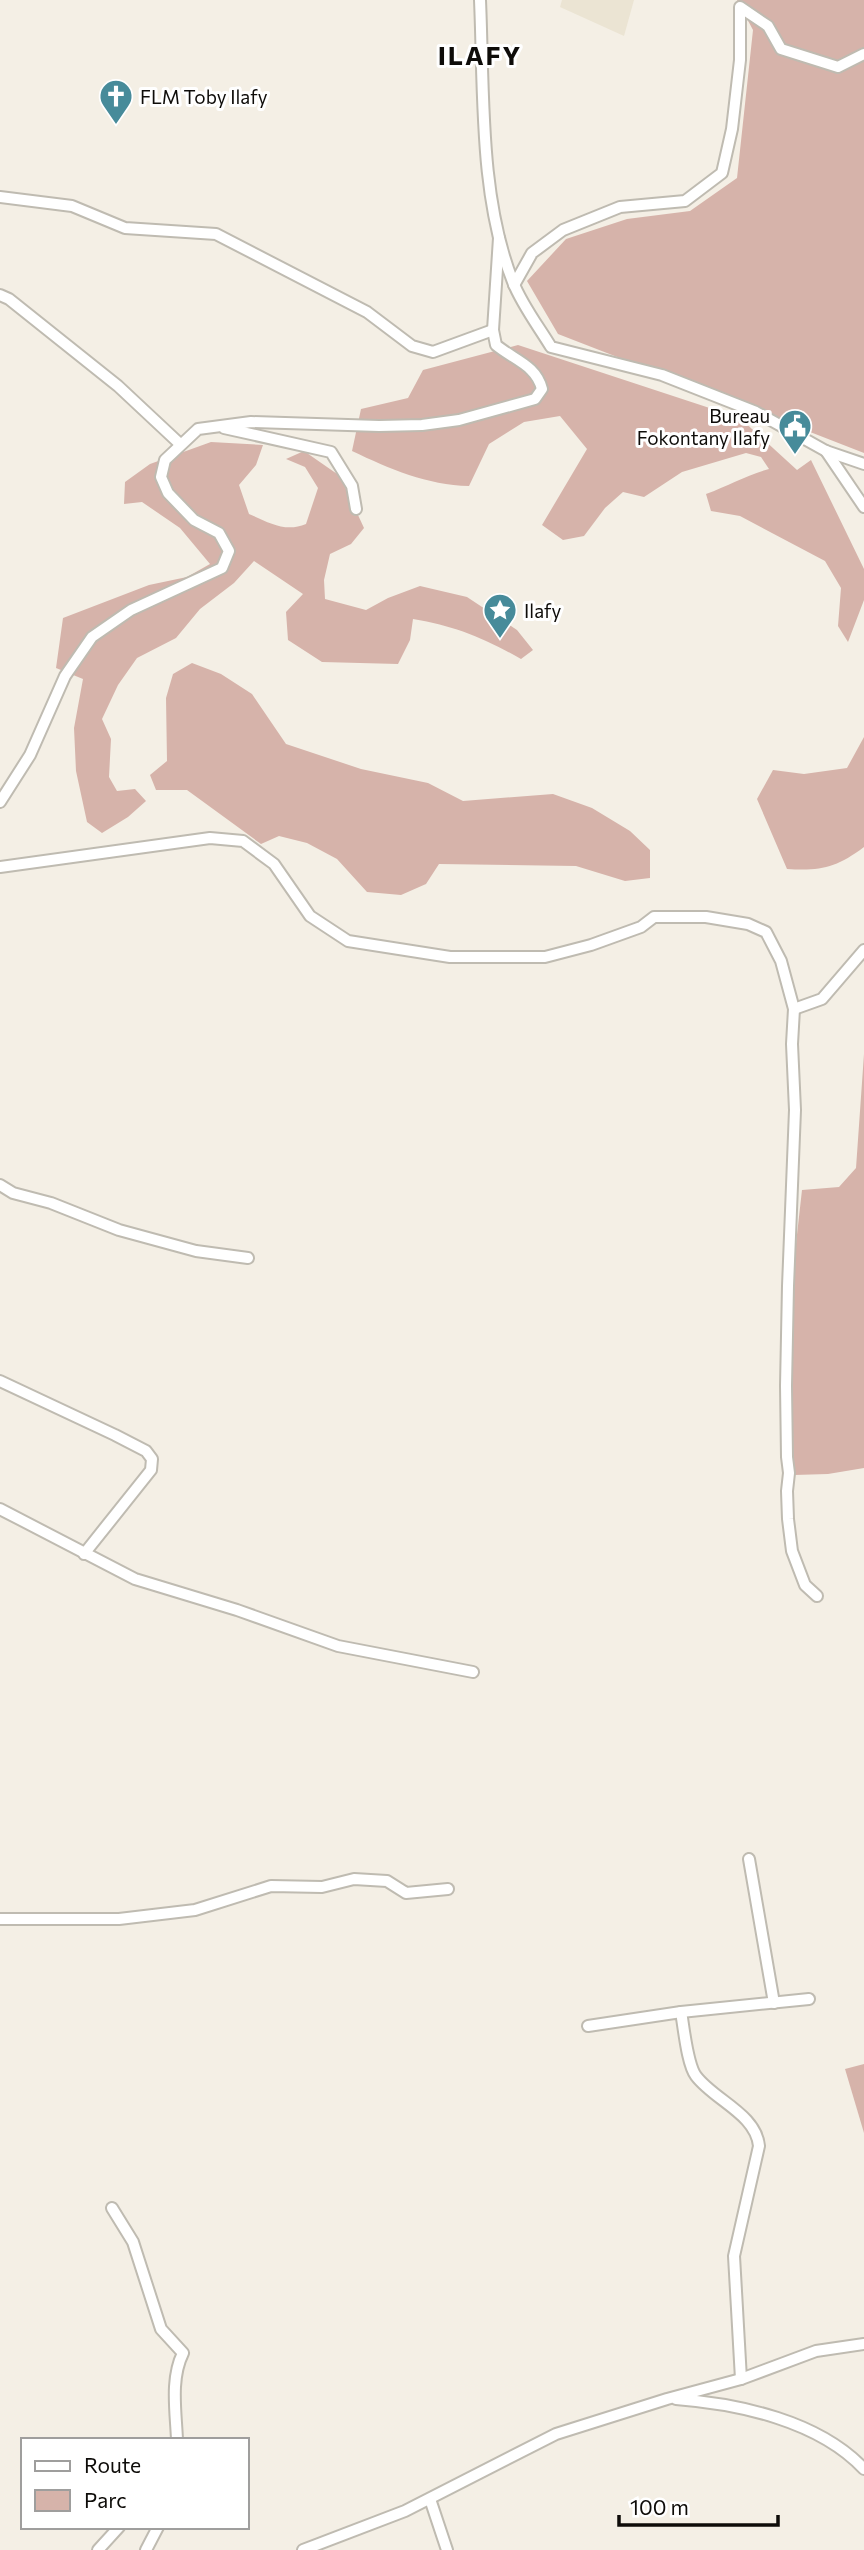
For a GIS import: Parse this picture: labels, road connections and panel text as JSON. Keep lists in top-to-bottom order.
{
  "districts": ["ILAFY"],
  "places": {
    "church": ["FLM Toby Ilafy"],
    "public building": ["Bureau Fokontany Ilafy"],
    "place": ["Ilafy"]
  },
  "legend": ["Route", "Parc"],
  "scale_bar": "100 m"
}
